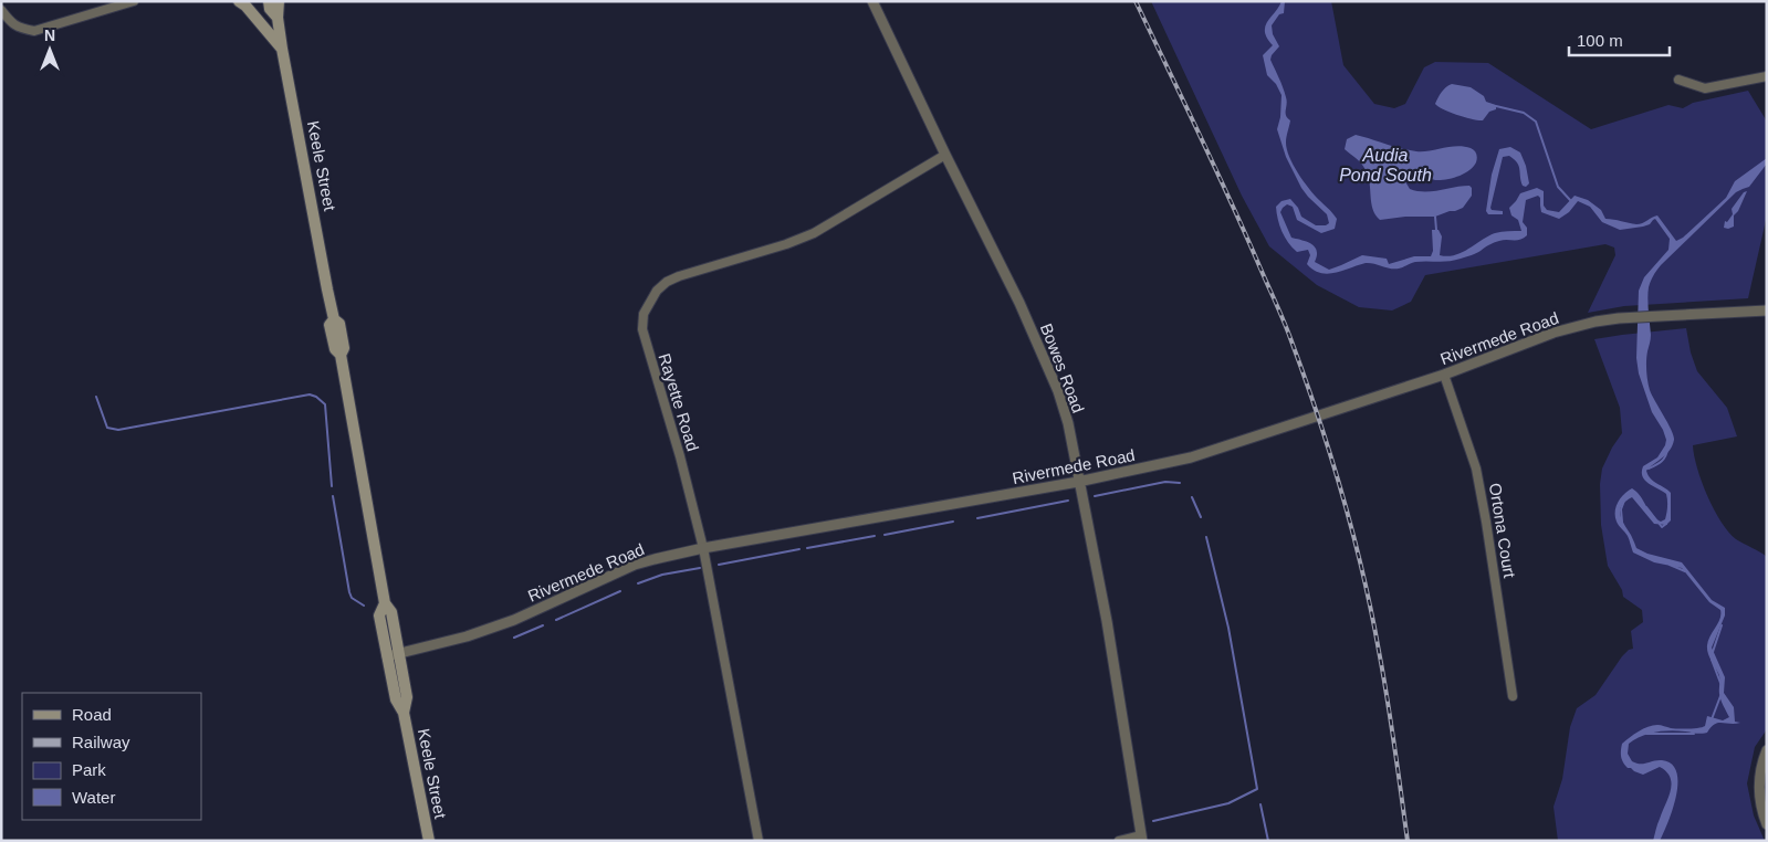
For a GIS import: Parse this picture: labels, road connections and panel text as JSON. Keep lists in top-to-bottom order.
{
  "streets": {
    "main road": ["Keele Street"],
    "street": [
      "Rivermede Road",
      "Bowes Road",
      "Rayette Road",
      "Ortona Court"
    ]
  },
  "crossings": [
    ["Keele Street", "Rivermede Road"],
    ["Rivermede Road", "Bowes Road"],
    ["Rivermede Road", "Rayette Road"],
    ["Rivermede Road", "Ortona Court"],
    ["Bowes Road", "Rayette Road"]
  ],
  "water": ["Audia Pond South"],
  "legend": [
    "Road",
    "Railway",
    "Park",
    "Water"
  ],
  "scale_bar": "100 m",
  "north": "top"
}
